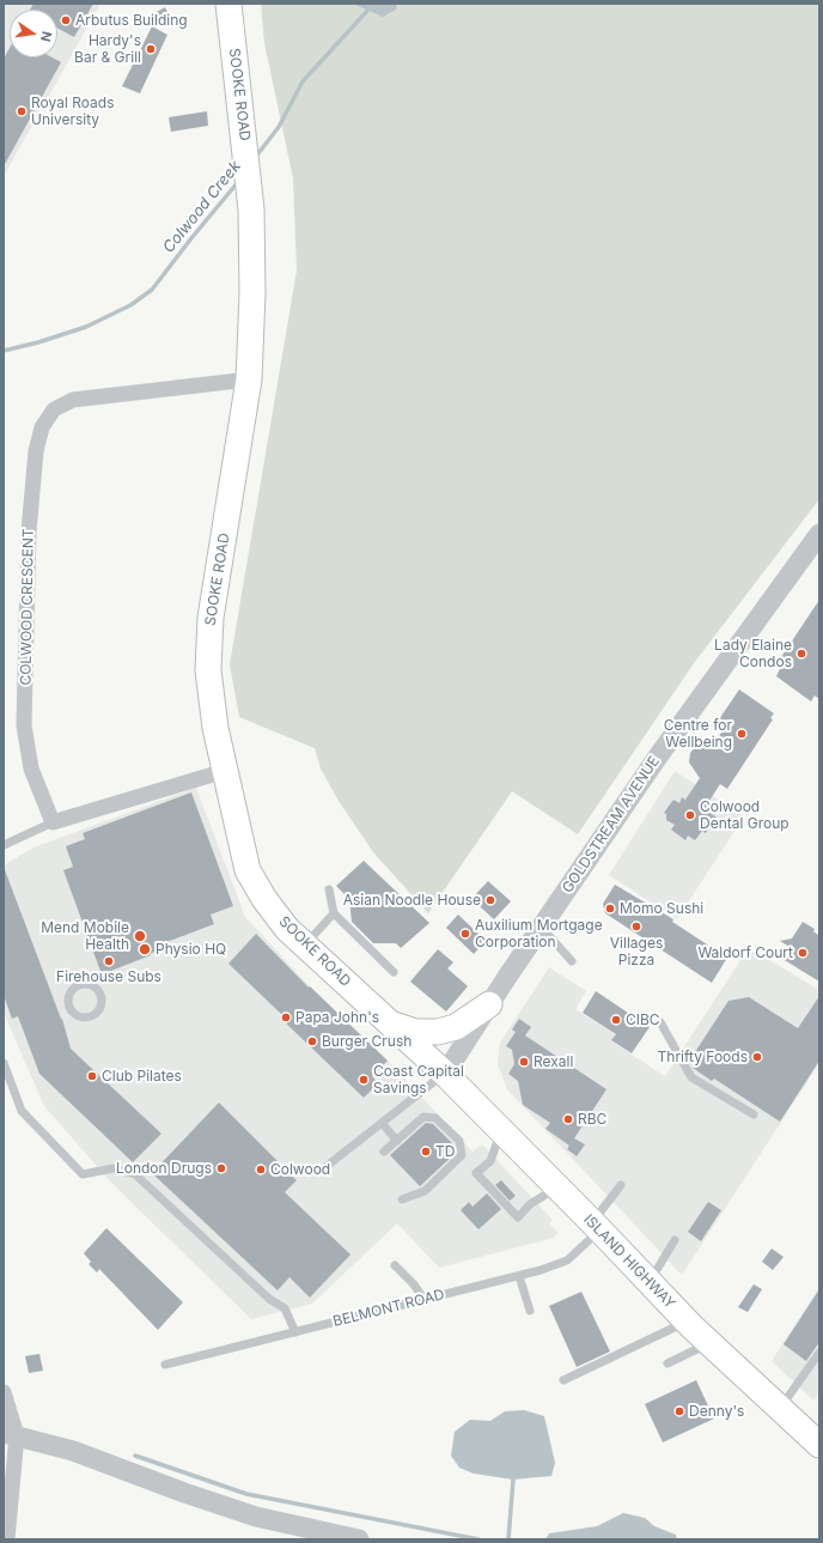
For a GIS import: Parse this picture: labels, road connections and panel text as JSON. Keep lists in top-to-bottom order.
{
  "streets": {
    "main road": ["SOOKE ROAD", "ISLAND HIGHWAY"],
    "street": ["COLWOOD CRESCENT", "GOLDSTREAM AVENUE"],
    "lane": ["BELMONT ROAD"]
  },
  "crossings": [
    ["SOOKE ROAD", "COLWOOD CRESCENT"],
    ["SOOKE ROAD", "GOLDSTREAM AVENUE"],
    ["SOOKE ROAD", "ISLAND HIGHWAY"],
    ["GOLDSTREAM AVENUE", "ISLAND HIGHWAY"],
    ["ISLAND HIGHWAY", "BELMONT ROAD"]
  ],
  "water": ["Colwood Creek"],
  "places": [
    "Arbutus Building",
    "Hardy's Bar & Grill",
    "Royal Roads University",
    "Lady Elaine Condos",
    "Centre for Wellbeing",
    "Colwood Dental Group",
    "Asian Noodle House",
    "Momo Sushi",
    "Villages Pizza",
    "Auxilium Mortgage Corporation",
    "Mend Mobile Health",
    "Physio HQ",
    "Waldorf Court",
    "Firehouse Subs",
    "Papa John's",
    "CIBC",
    "Burger Crush",
    "Thrifty Foods",
    "Rexall",
    "Club Pilates",
    "Coast Capital Savings",
    "RBC",
    "TD",
    "London Drugs",
    "Colwood",
    "Denny's"
  ],
  "north": "right"
}
